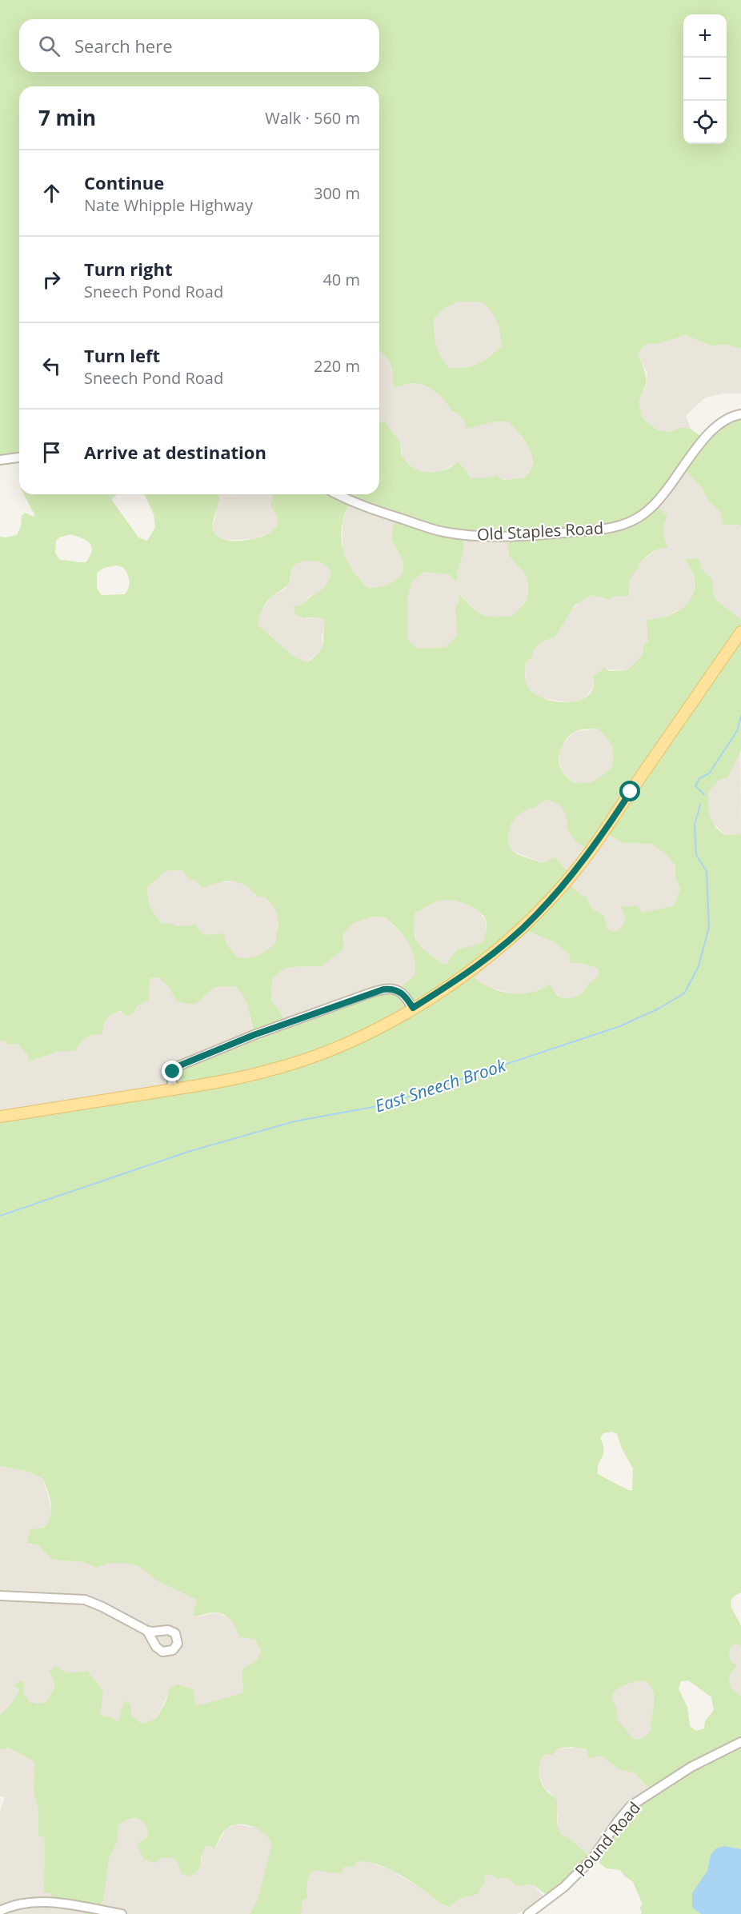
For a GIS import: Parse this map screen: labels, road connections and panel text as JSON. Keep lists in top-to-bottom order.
{
  "streets": {
    "street": ["Old Staples Road", "Pound Road"]
  },
  "water": ["East Sneech Brook"],
  "page": {
    "map_buttons": ["+", "−"],
    "search": "Search here",
    "heading": ["7 min", "Walk · 560 m"],
    "list": [
      ["Continue", "Nate Whipple Highway", "300 m"],
      ["Turn right", "Sneech Pond Road", "40 m"],
      ["Turn left", "Sneech Pond Road", "220 m"],
      "Arrive at destination"
    ]
  }
}
